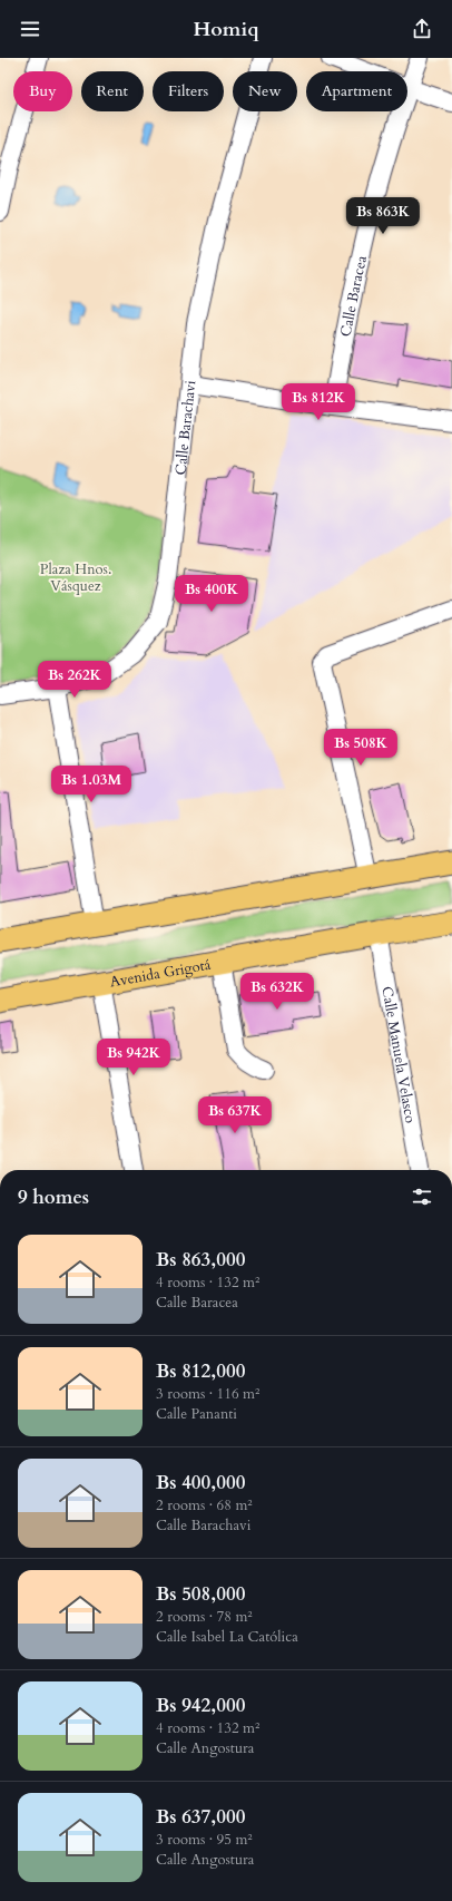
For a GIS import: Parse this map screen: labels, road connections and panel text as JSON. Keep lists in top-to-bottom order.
{
  "streets": {
    "main road": ["Avenida Grigotá"],
    "street": ["Calle Baracea", "Calle Barachavi", "Calle Manuela Velasco"]
  },
  "crossings": [
    ["Avenida Grigotá", "Calle Manuela Velasco"]
  ],
  "parks": ["Plaza Hnos. Vásquez"],
  "page": {
    "header": "Homiq",
    "chip": [
      "Buy",
      "Rent",
      "Filters",
      "New",
      "Apartment"
    ],
    "price": [
      "Bs 863K",
      "Bs 812K",
      "Bs 400K",
      "Bs 262K",
      "Bs 508K",
      "Bs 1.03M",
      "Bs 632K",
      "Bs 942K",
      "Bs 637K"
    ],
    "heading": "9 homes",
    "list": [
      {
        "name": "Bs 863,000",
        "note": "4 rooms · 132 m² · Calle Baracea"
      },
      {
        "name": "Bs 812,000",
        "note": "3 rooms · 116 m² · Calle Pananti"
      },
      {
        "name": "Bs 400,000",
        "note": "2 rooms · 68 m² · Calle Barachavi"
      },
      {
        "name": "Bs 508,000",
        "note": "2 rooms · 78 m² · Calle Isabel La Católica"
      },
      {
        "name": "Bs 942,000",
        "note": "4 rooms · 132 m² · Calle Angostura"
      },
      {
        "name": "Bs 637,000",
        "note": "3 rooms · 95 m² · Calle Angostura"
      }
    ]
  }
}
